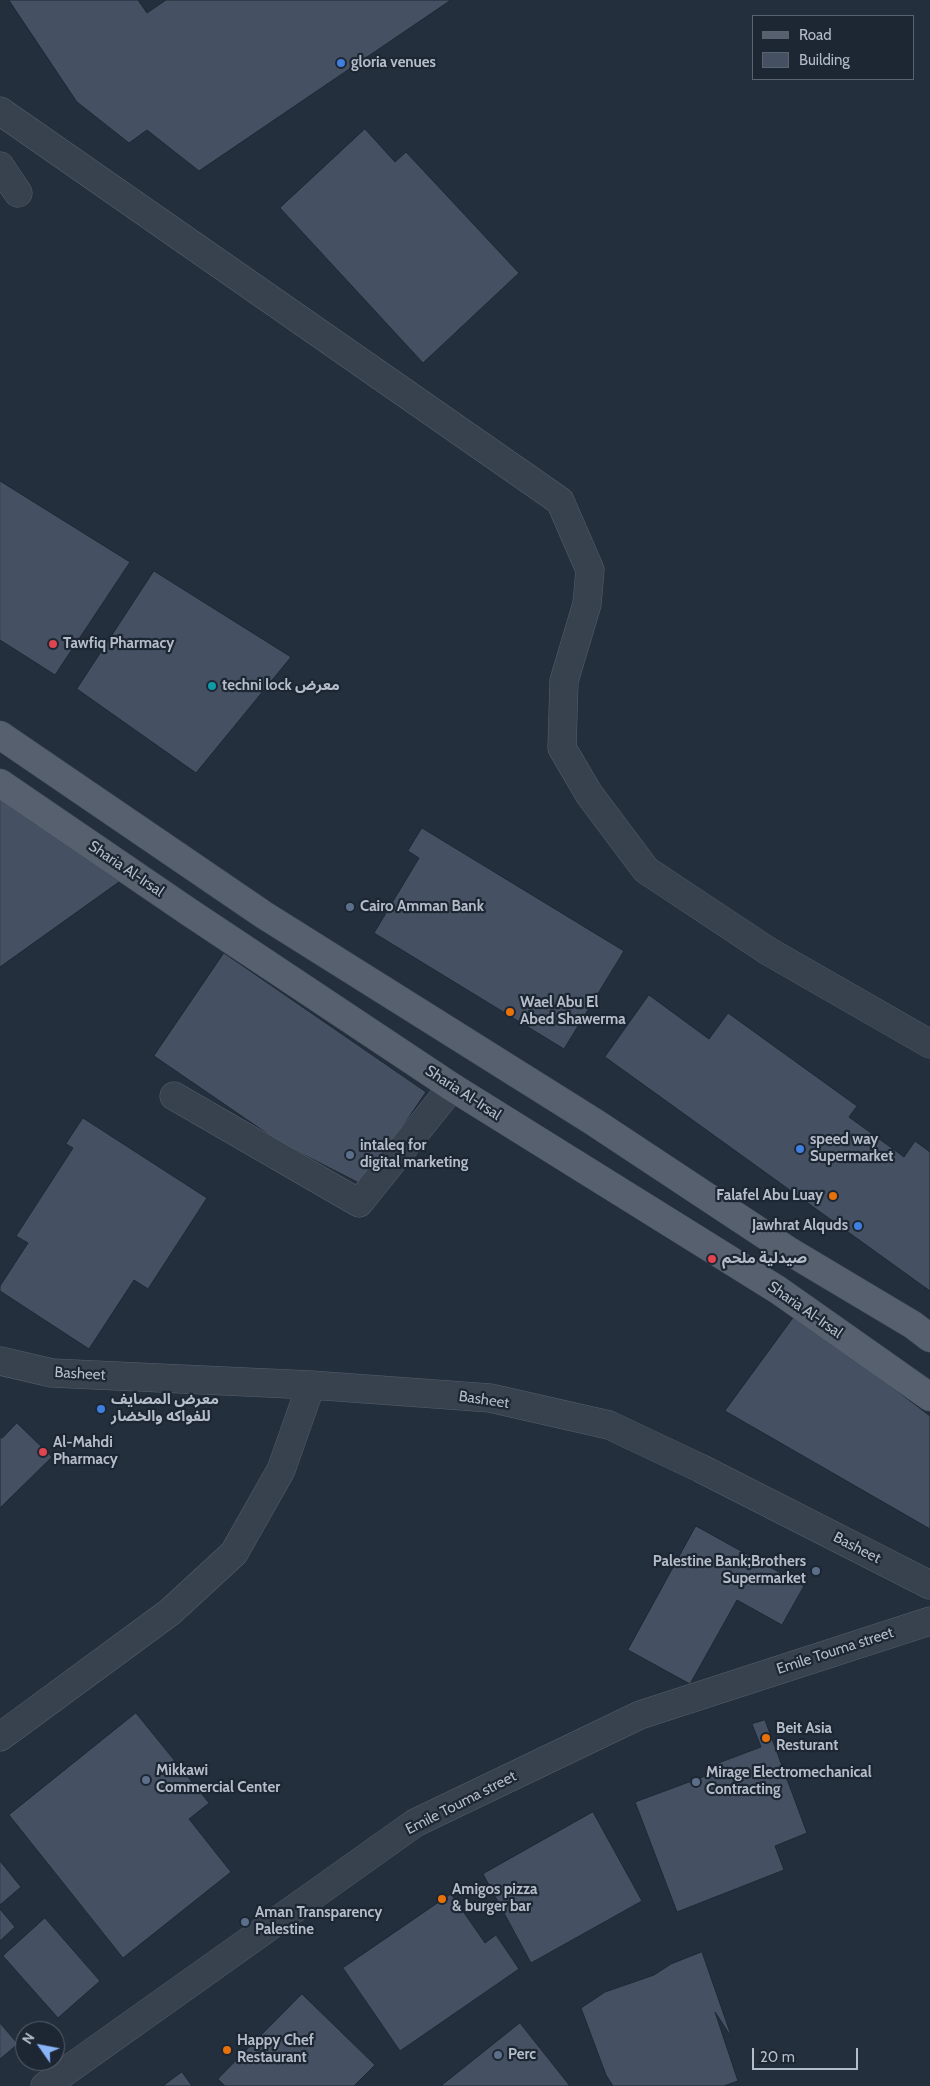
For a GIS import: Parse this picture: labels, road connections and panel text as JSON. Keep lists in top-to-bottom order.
{
  "streets": {
    "main road": ["Sharia Al-Irsal"],
    "street": ["Basheet", "Emile Touma street"]
  },
  "places": [
    "gloria venues",
    "Tawfiq Pharmacy",
    "techni lock معرض",
    "Cairo Amman Bank",
    "Wael Abu El Abed Shawerma",
    "speed way Supermarket",
    "intaleq for digital marketing",
    "Falafel Abu Luay",
    "Jawhrat Alquds",
    "صيدلية ملحم",
    "معرض المصايف للفواكه والخضار",
    "Al-Mahdi Pharmacy",
    "Palestine Bank;Brothers Supermarket",
    "Beit Asia Resturant",
    "Mikkawi Commercial Center",
    "Mirage Electromechanical Contracting",
    "Amigos pizza & burger bar",
    "Aman Transparency Palestine",
    "Happy Chef Restaurant",
    "Perc"
  ],
  "legend": ["Road", "Building"],
  "scale_bar": "20 m",
  "north": "top left"
}
